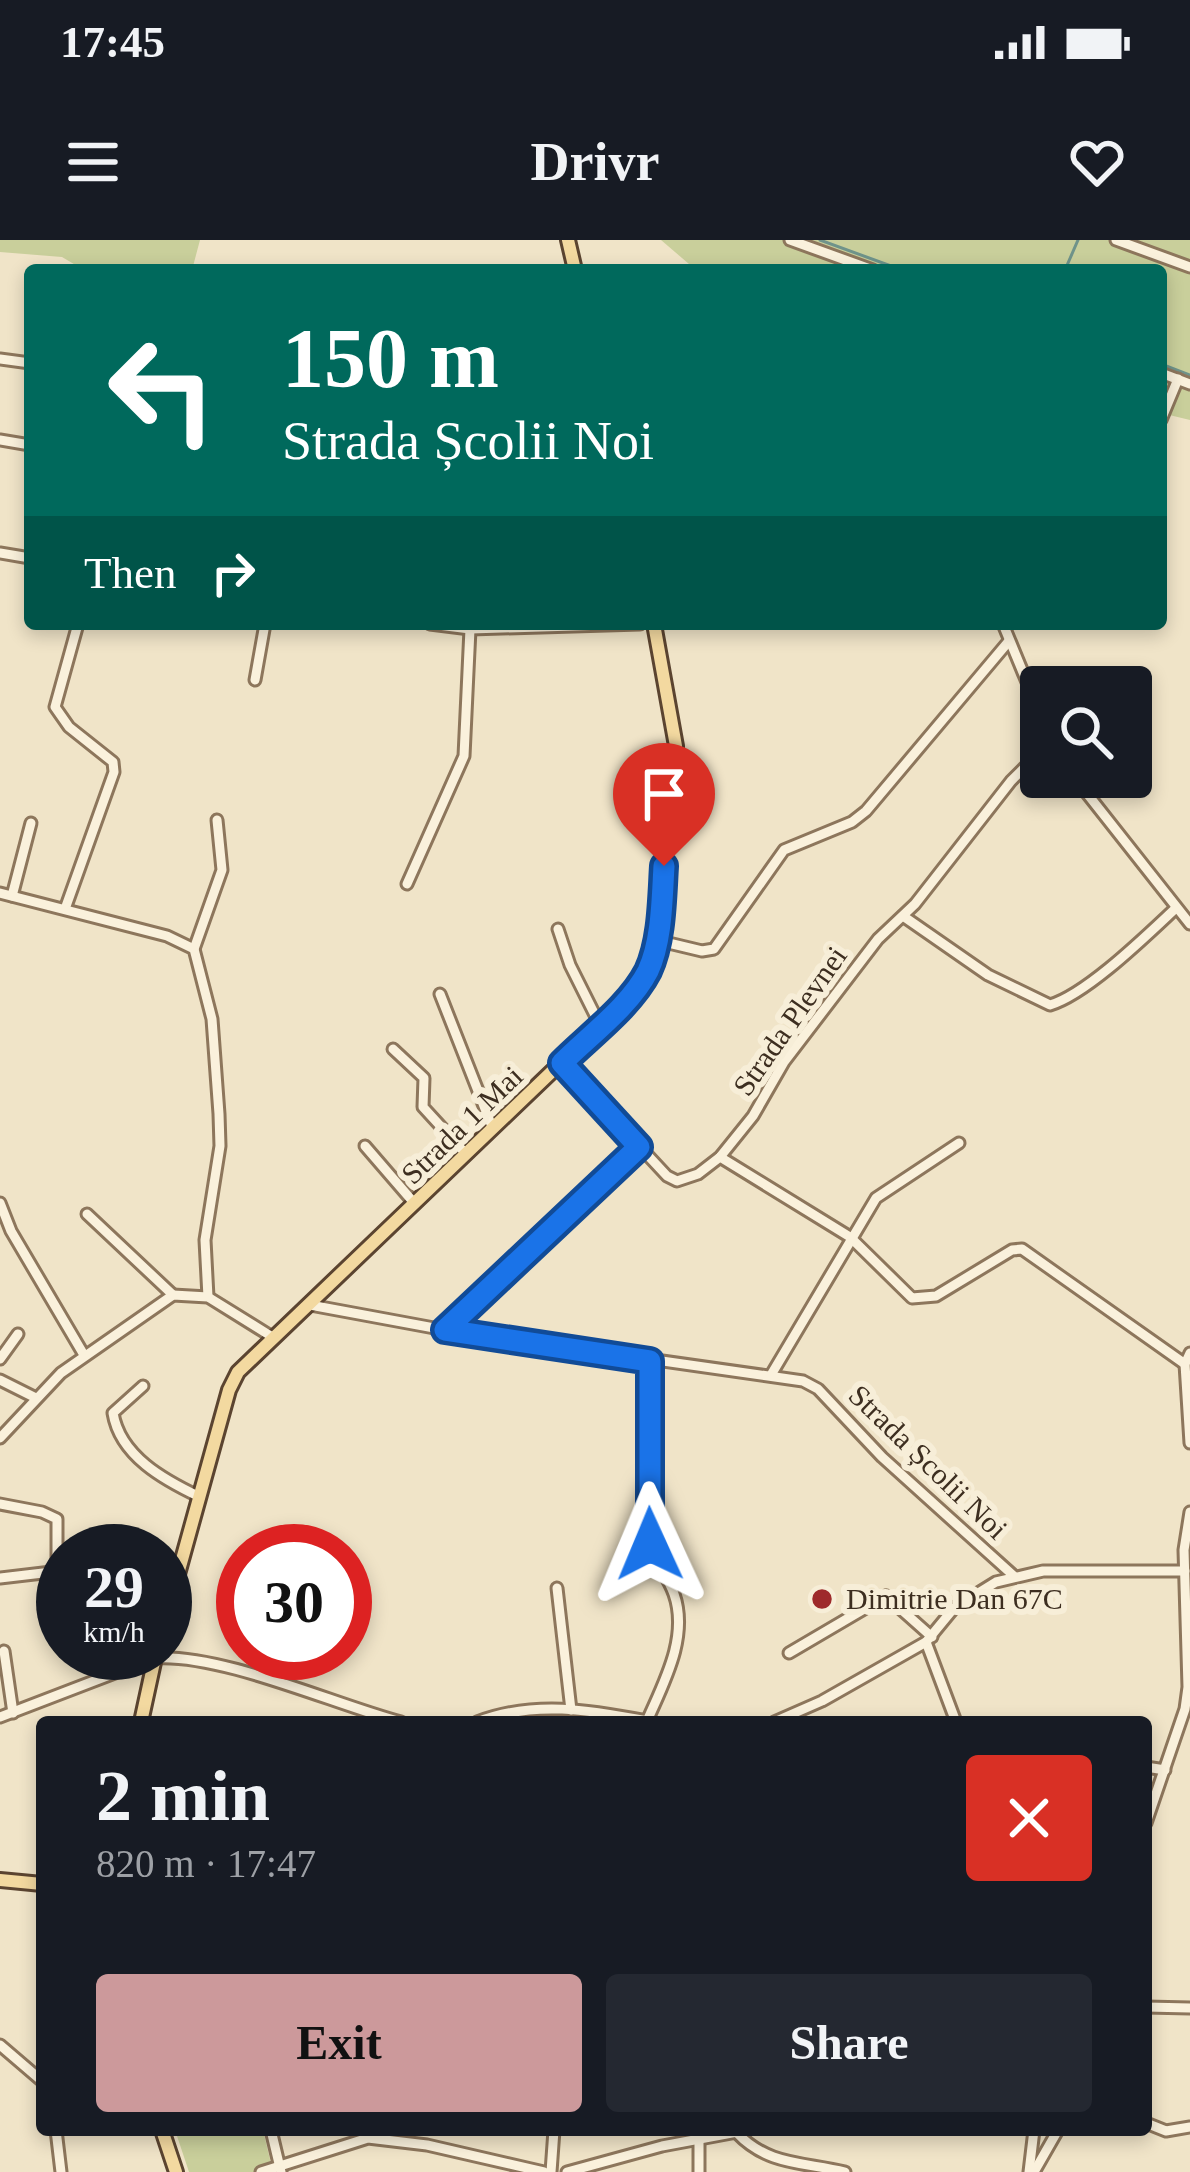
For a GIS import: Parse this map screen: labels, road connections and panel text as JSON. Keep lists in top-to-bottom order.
{
  "streets": {
    "main road": ["Strada 1 Mai"],
    "street": ["Strada Plevnei", "Strada Școlii Noi"]
  },
  "crossings": [
    ["Strada 1 Mai", "Strada Școlii Noi"]
  ],
  "places": ["Dimitrie Dan 67C"],
  "page": {
    "status": "17:45",
    "header": "Drivr",
    "turn": ["150 m", "Strada Școlii Noi"],
    "then": "Then",
    "speed": "29 km/h",
    "limit": "30",
    "heading": ["2 min", "820 m · 17:47"],
    "buttons": ["Exit", "Share"]
  }
}
